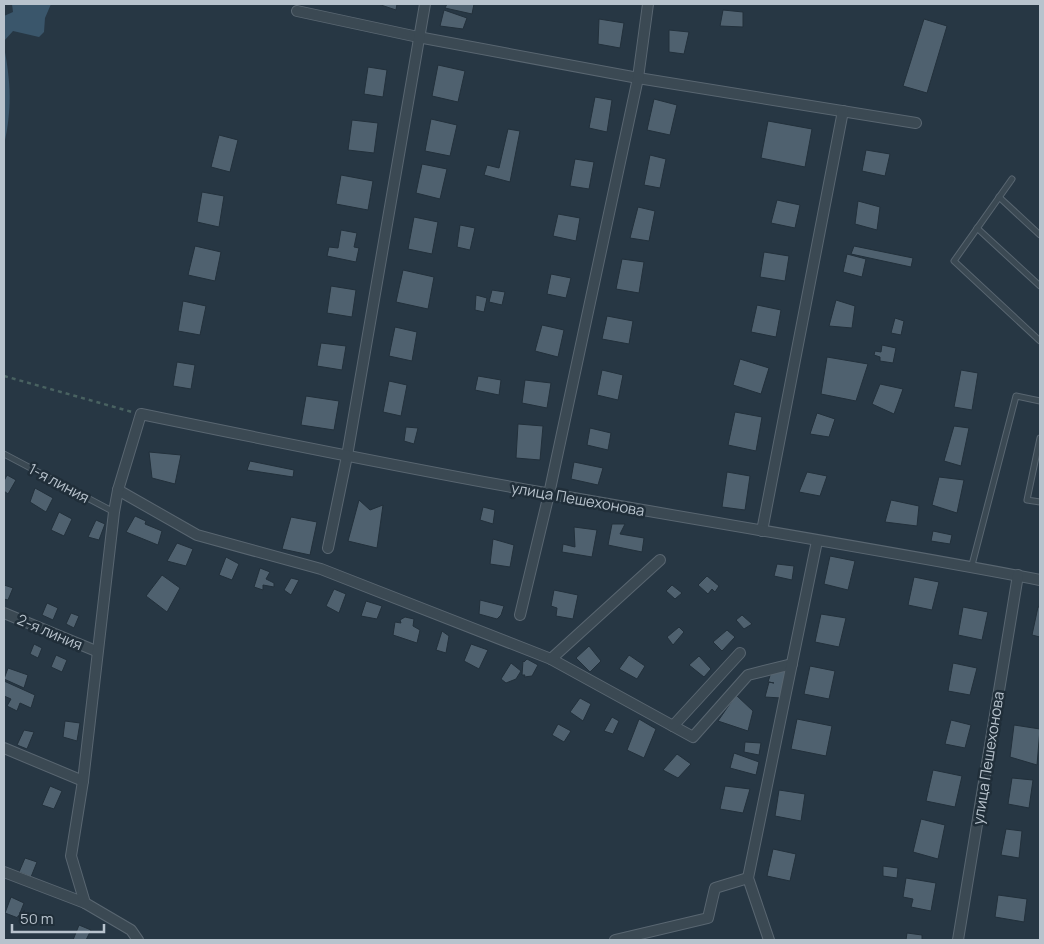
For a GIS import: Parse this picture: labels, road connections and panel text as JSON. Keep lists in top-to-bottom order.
{
  "streets": {
    "street": ["улица Пешехонова", "2-я линия"],
    "lane": ["1-я линия"]
  },
  "scale_bar": "50 m"
}
